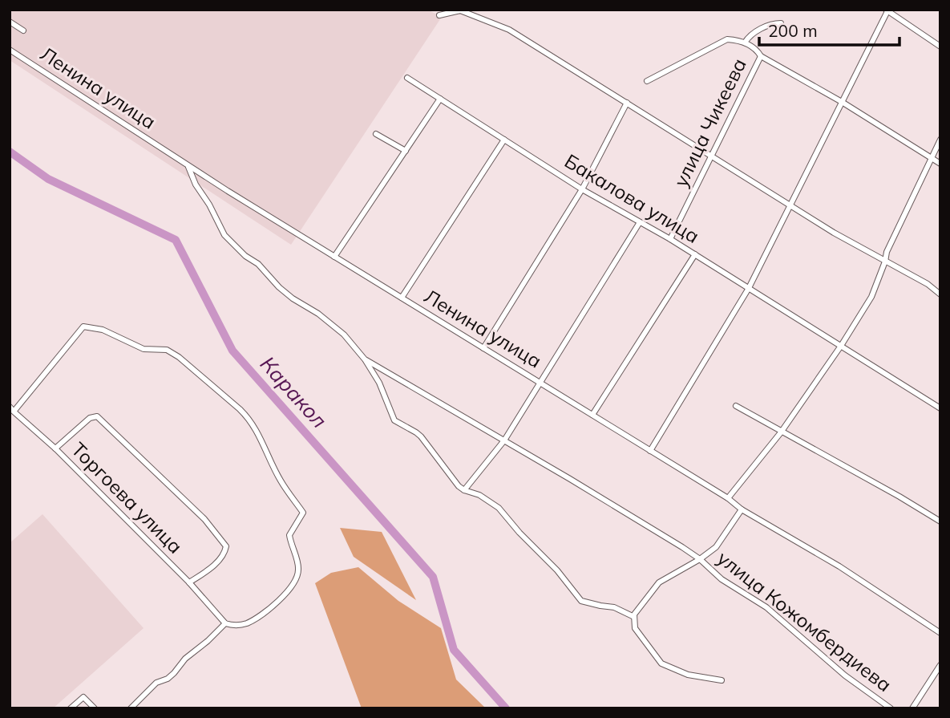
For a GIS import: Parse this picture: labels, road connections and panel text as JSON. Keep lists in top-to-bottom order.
{
  "streets": {
    "street": [
      "Ленина улица",
      "улица Чикеева",
      "Бакалова улица",
      "Торгоева улица",
      "улица Кожомбердиева"
    ]
  },
  "crossings": [
    ["улица Чикеева", "Бакалова улица"]
  ],
  "water": ["Каракол"],
  "scale_bar": "200 m"
}
